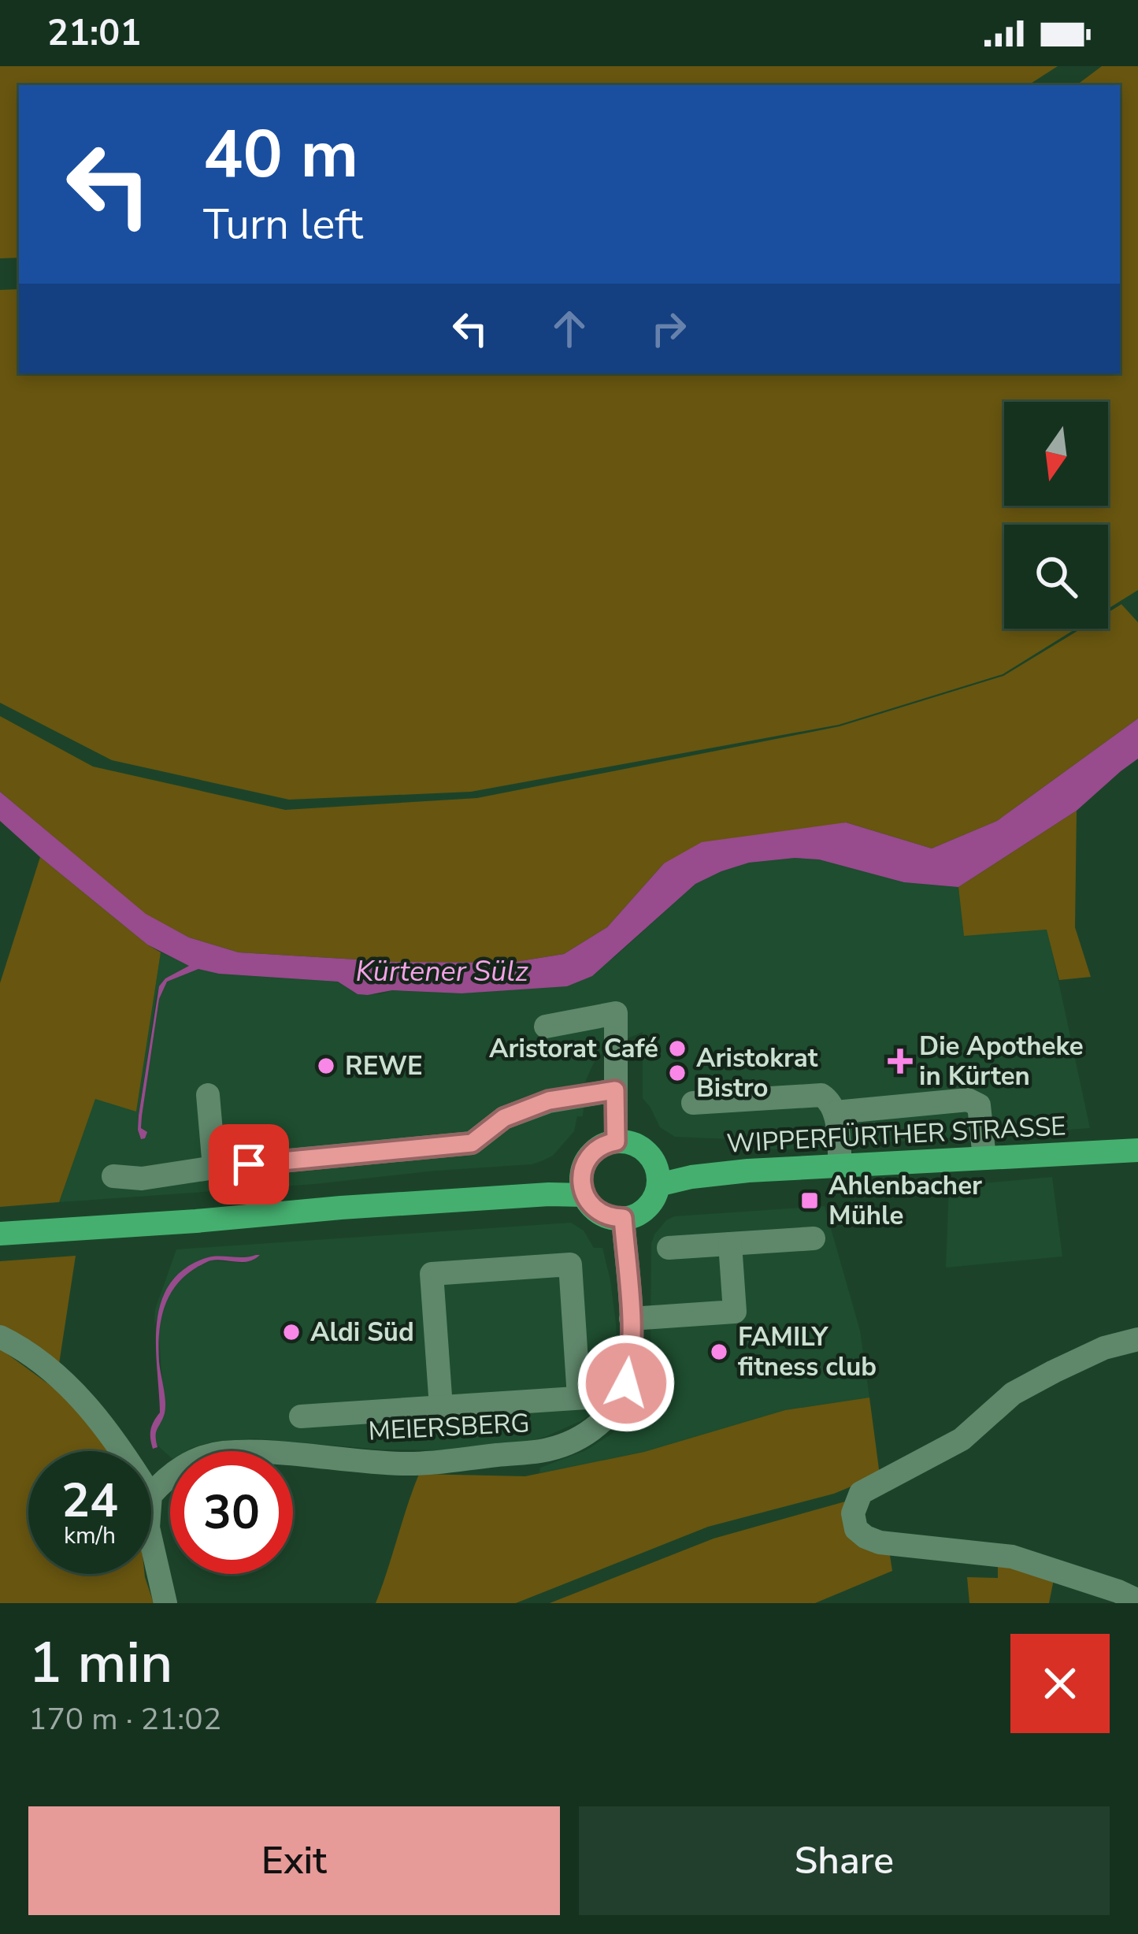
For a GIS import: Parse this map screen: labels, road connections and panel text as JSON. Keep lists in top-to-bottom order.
{
  "streets": {
    "main road": ["WIPPERFÜRTHER STRASSE"],
    "street": ["MEIERSBERG"]
  },
  "crossings": [
    ["WIPPERFÜRTHER STRASSE", "MEIERSBERG"]
  ],
  "water": ["Kürtener Sülz"],
  "places": {
    "other": [
      "Aristorat Café",
      "REWE",
      "Aristokrat Bistro",
      "Aldi Süd",
      "FAMILY fitness club"
    ],
    "health": ["Die Apotheke in Kürten"],
    "transit": ["Ahlenbacher Mühle"]
  },
  "north": "bottom",
  "page": {
    "status": "21:01",
    "turn": ["40 m", "Turn left"],
    "speed": "24 km/h",
    "limit": "30",
    "heading": ["1 min", "170 m · 21:02"],
    "buttons": ["Exit", "Share"]
  }
}
